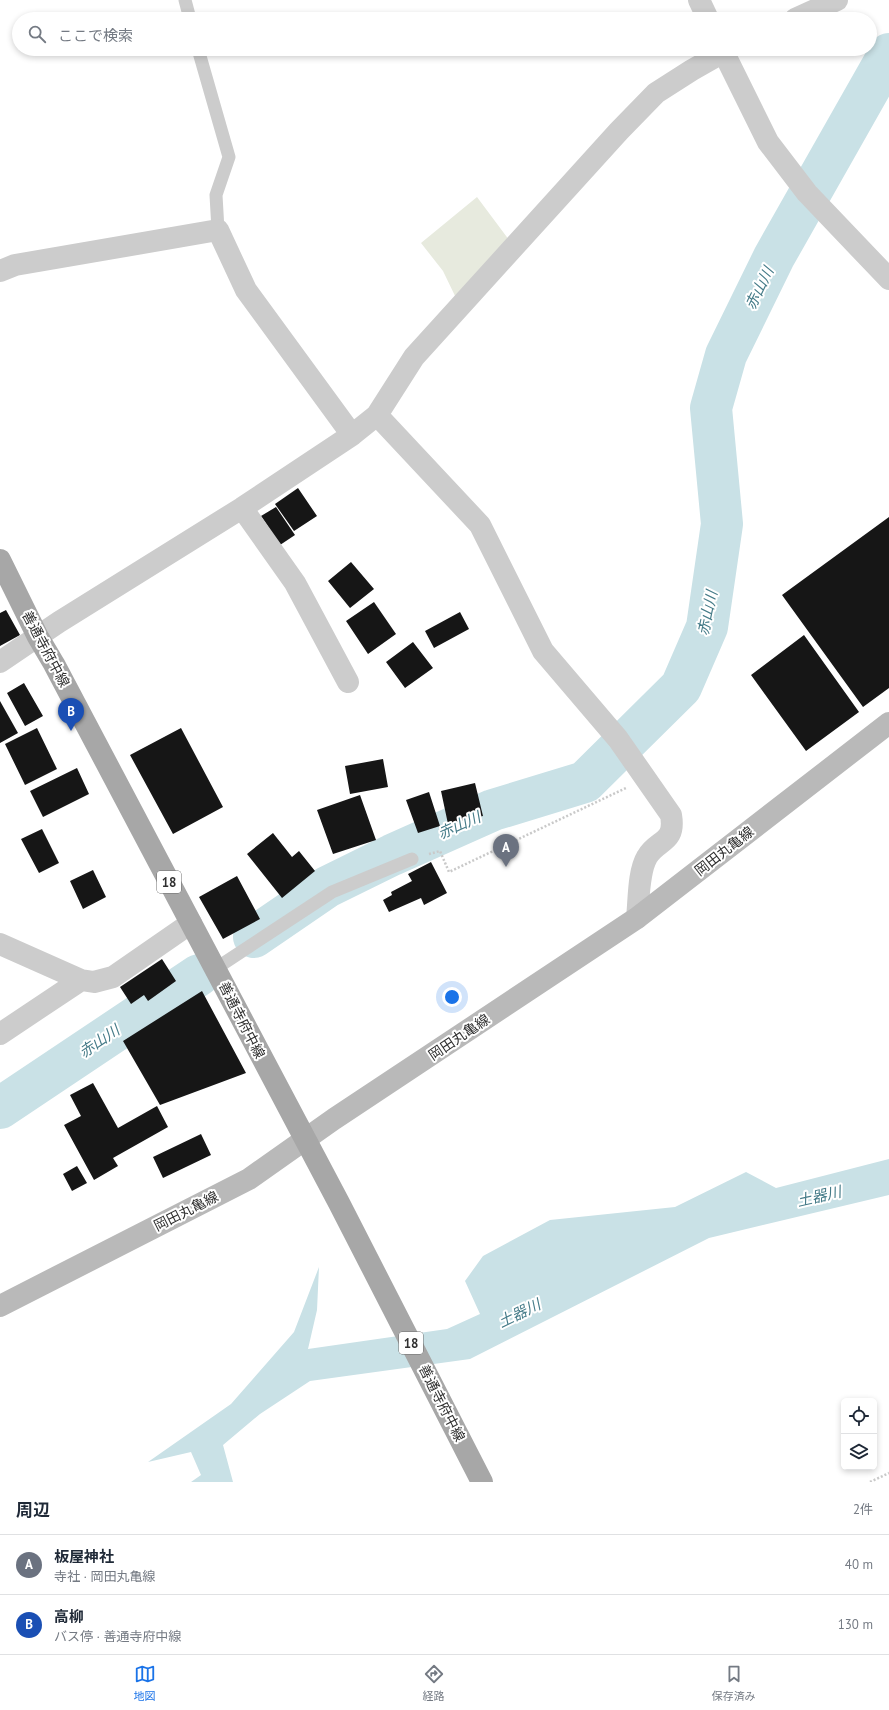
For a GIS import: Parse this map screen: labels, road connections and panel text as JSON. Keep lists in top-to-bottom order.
{
  "streets": {
    "main road": ["善通寺府中線", "岡田丸亀線", "18"]
  },
  "crossings": [
    ["善通寺府中線", "岡田丸亀線"]
  ],
  "water": ["赤山川", "土器川"],
  "page": {
    "search": "ここで検索",
    "pins": ["B", "A"],
    "heading": ["周辺", "2件"],
    "list": [
      {
        "mark": "A",
        "name": "板屋神社",
        "note": "寺社 · 岡田丸亀線",
        "value": "40 m"
      },
      {
        "mark": "B",
        "name": "高柳",
        "note": "バス停 · 善通寺府中線",
        "value": "130 m"
      }
    ],
    "nav": ["地図", "経路", "保存済み"]
  }
}
